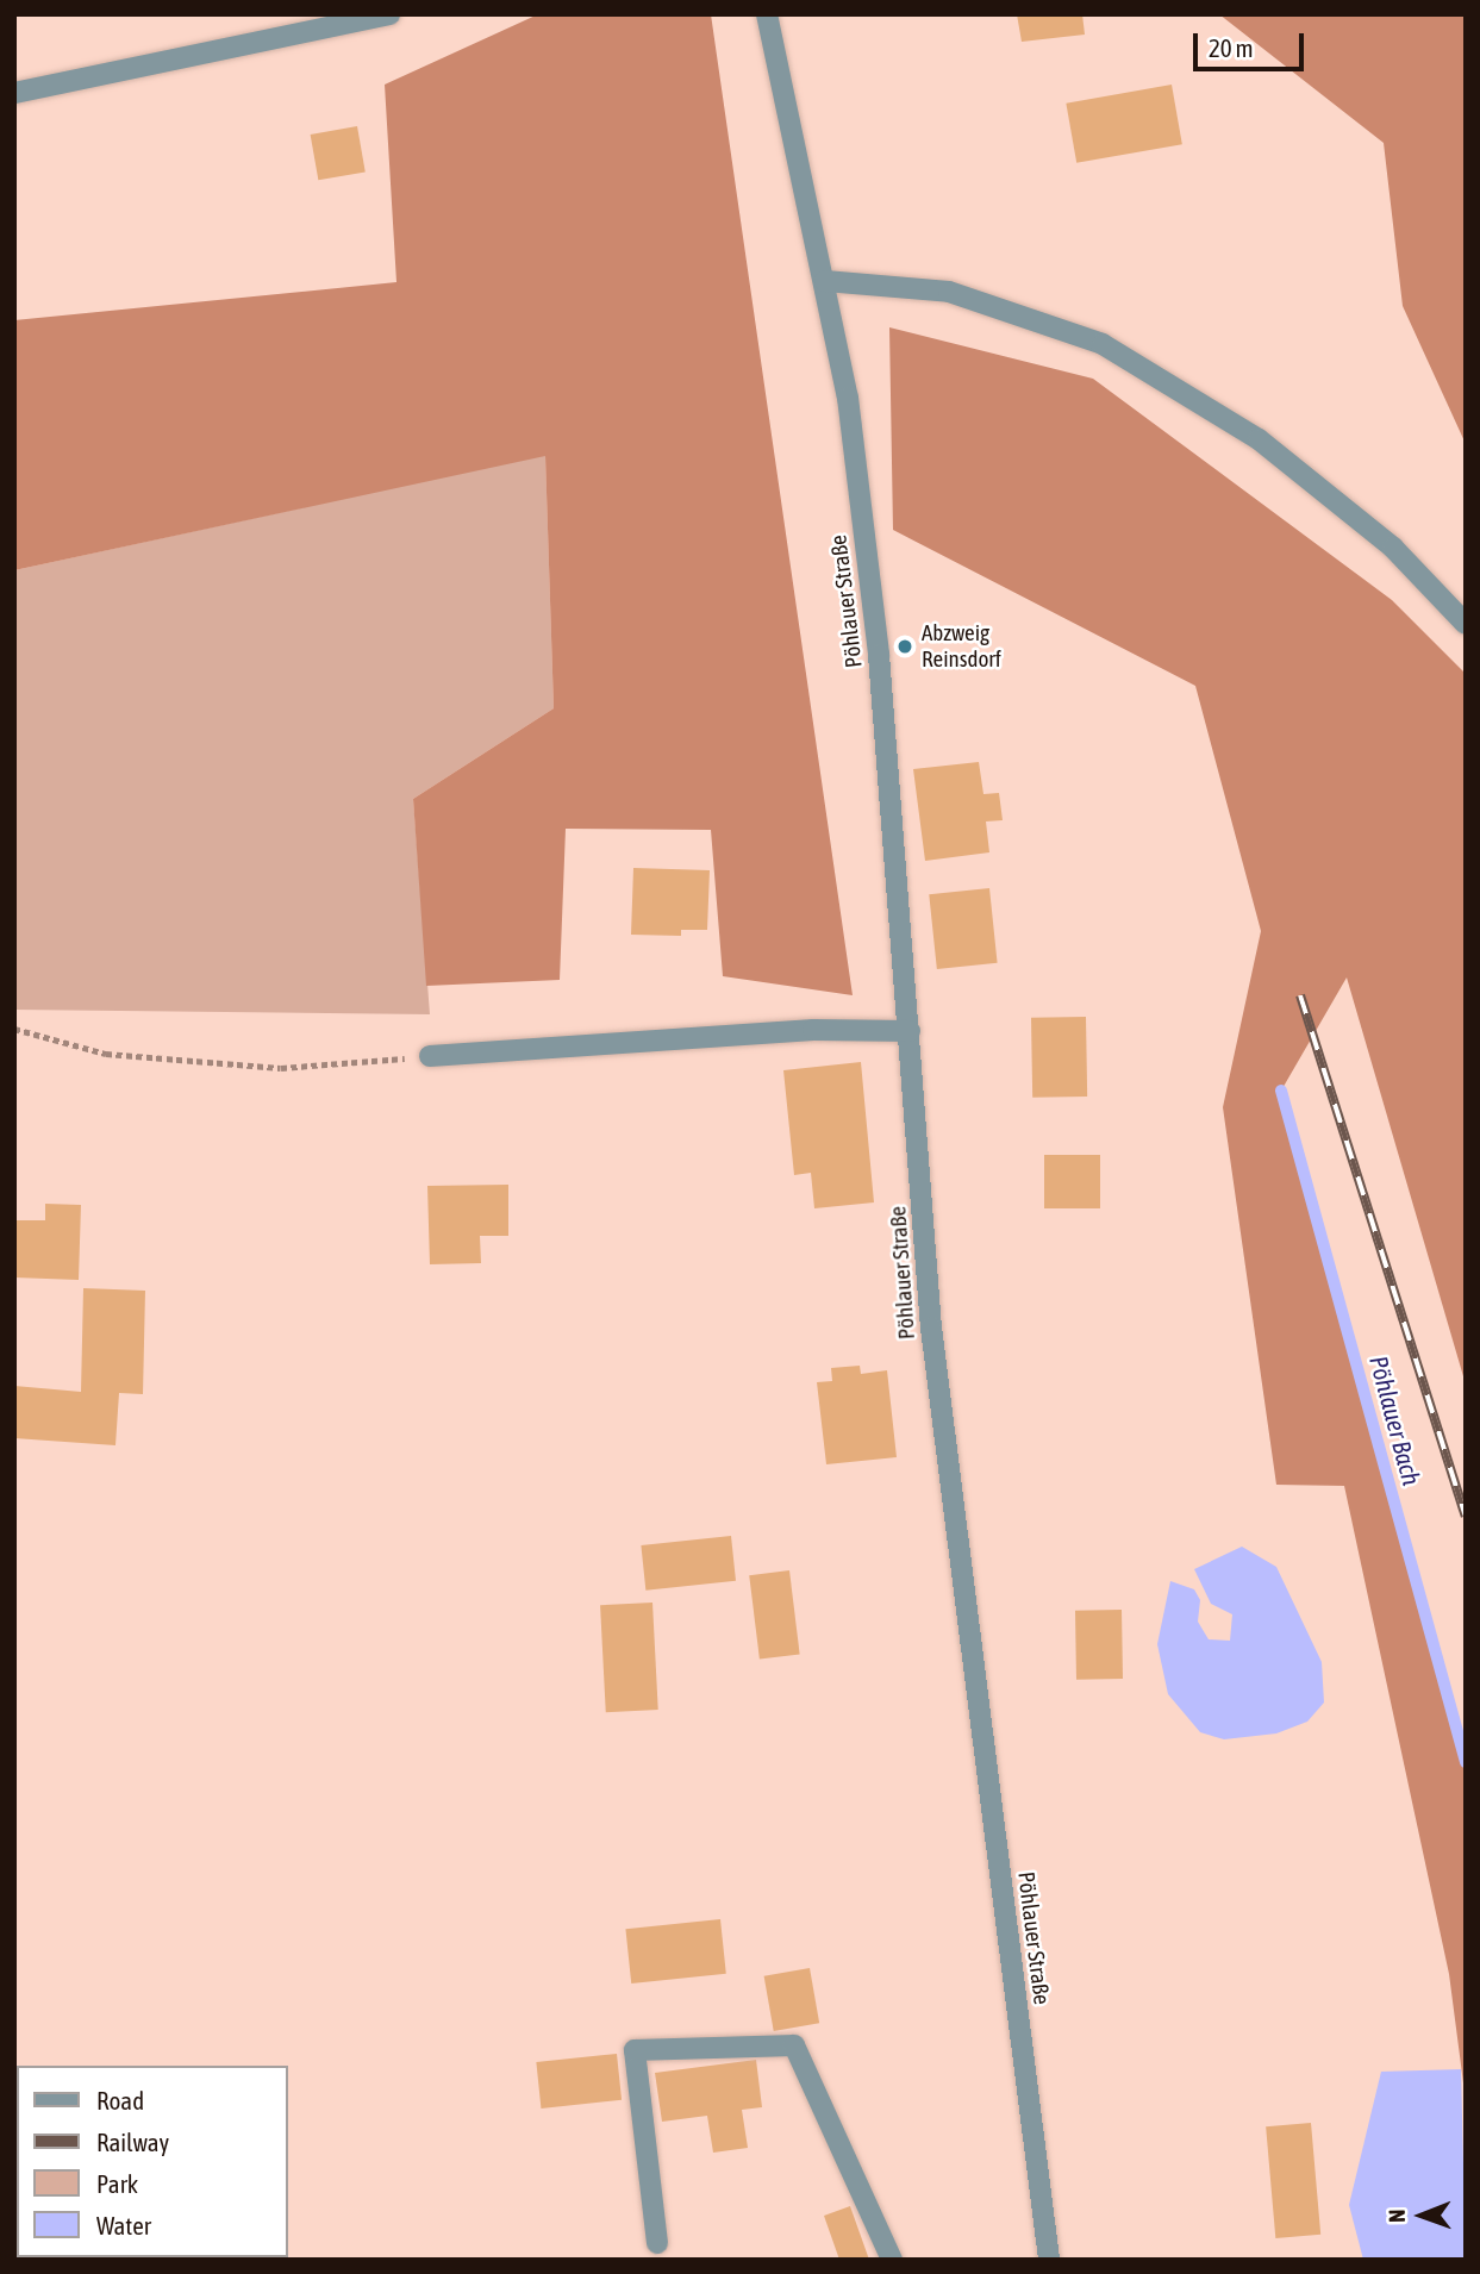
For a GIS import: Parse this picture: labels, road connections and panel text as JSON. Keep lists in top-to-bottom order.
{
  "streets": {
    "street": ["Pöhlauer Straße"]
  },
  "water": ["Pöhlauer Bach"],
  "places": ["Abzweig Reinsdorf"],
  "legend": [
    "Road",
    "Railway",
    "Park",
    "Water"
  ],
  "scale_bar": "20 m",
  "north": "left"
}
